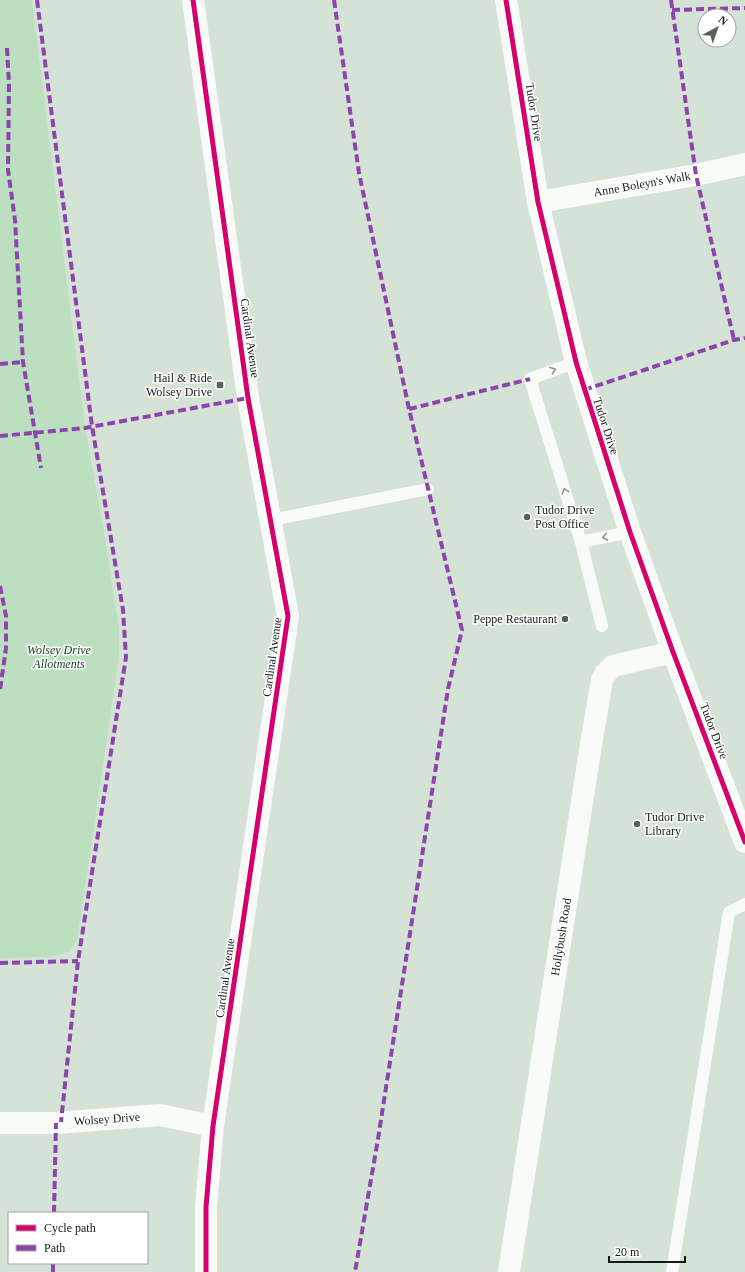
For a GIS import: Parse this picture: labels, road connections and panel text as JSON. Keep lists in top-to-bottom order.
{
  "streets": {
    "street": [
      "Tudor Drive",
      "Anne Boleyn's Walk",
      "Cardinal Avenue",
      "Hollybush Road",
      "Wolsey Drive"
    ]
  },
  "crossings": [
    ["Tudor Drive", "Anne Boleyn's Walk"],
    ["Tudor Drive", "Hollybush Road"],
    ["Cardinal Avenue", "Wolsey Drive"]
  ],
  "parks": ["Wolsey Drive Allotments"],
  "places": {
    "transit": ["Hail & Ride Wolsey Drive"],
    "other": ["Tudor Drive Post Office", "Peppe Restaurant", "Tudor Drive Library"]
  },
  "legend": ["Cycle path", "Path"],
  "scale_bar": "20 m",
  "north": "top right"
}
